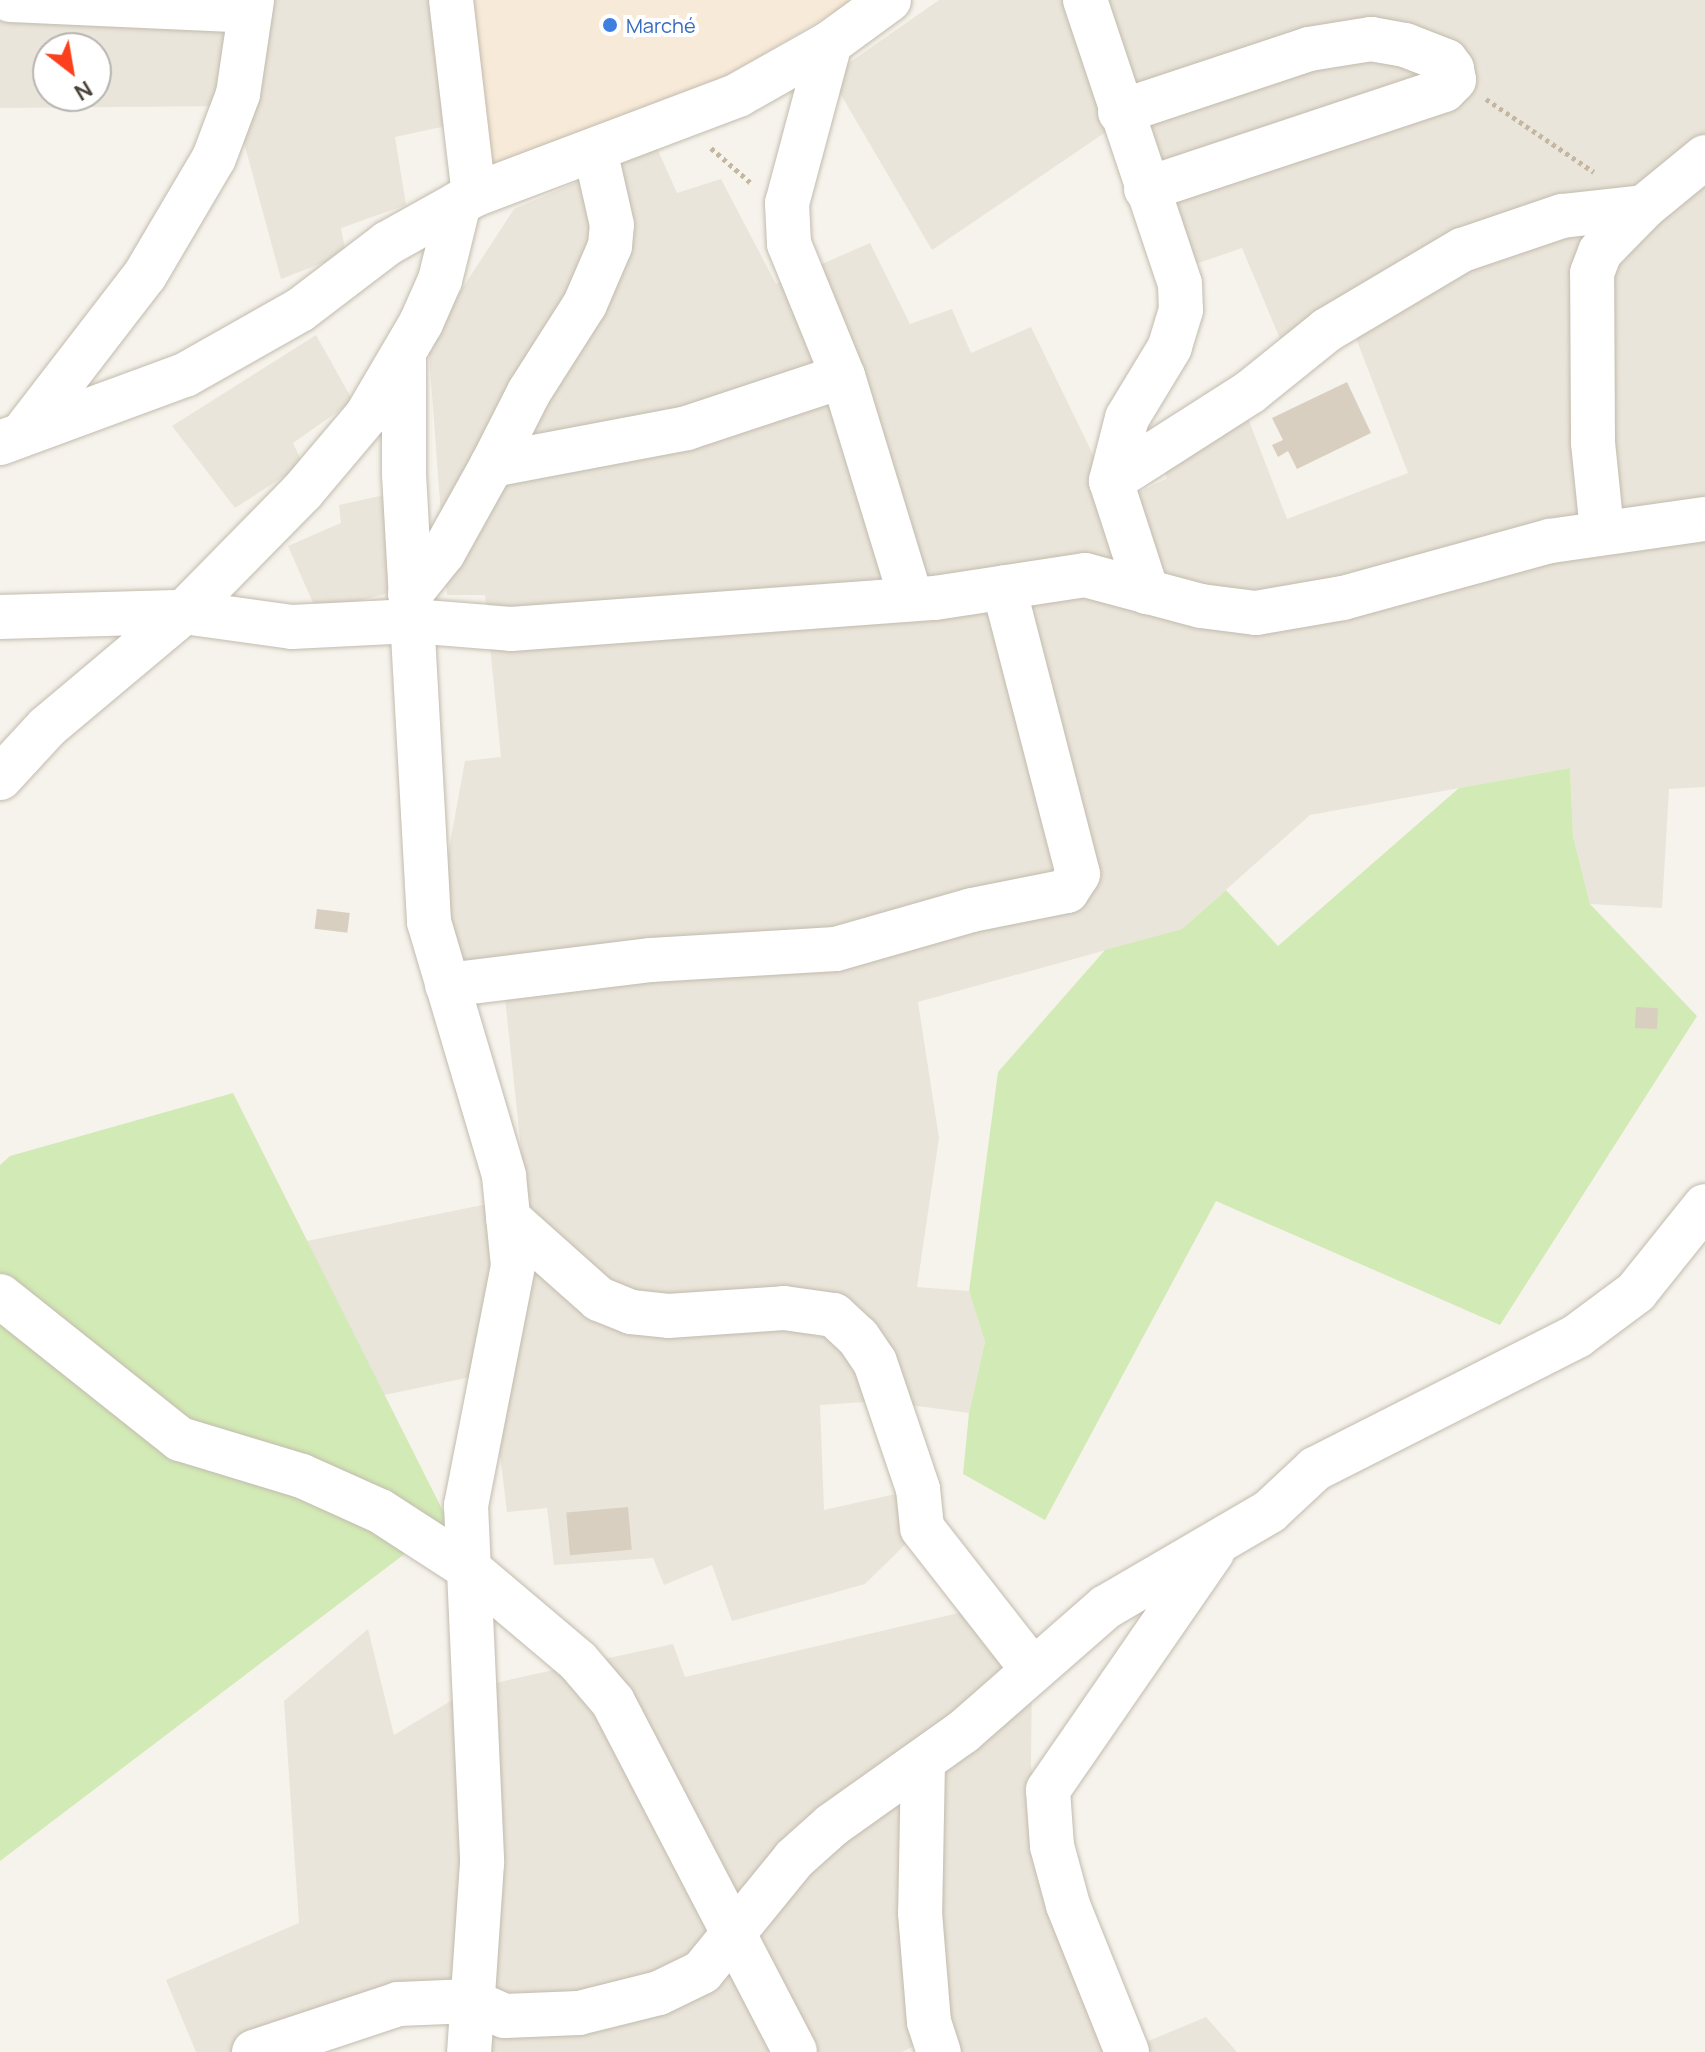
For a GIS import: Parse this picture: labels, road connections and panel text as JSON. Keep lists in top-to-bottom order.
{
  "places": ["Marché"],
  "north": "bottom right"
}
